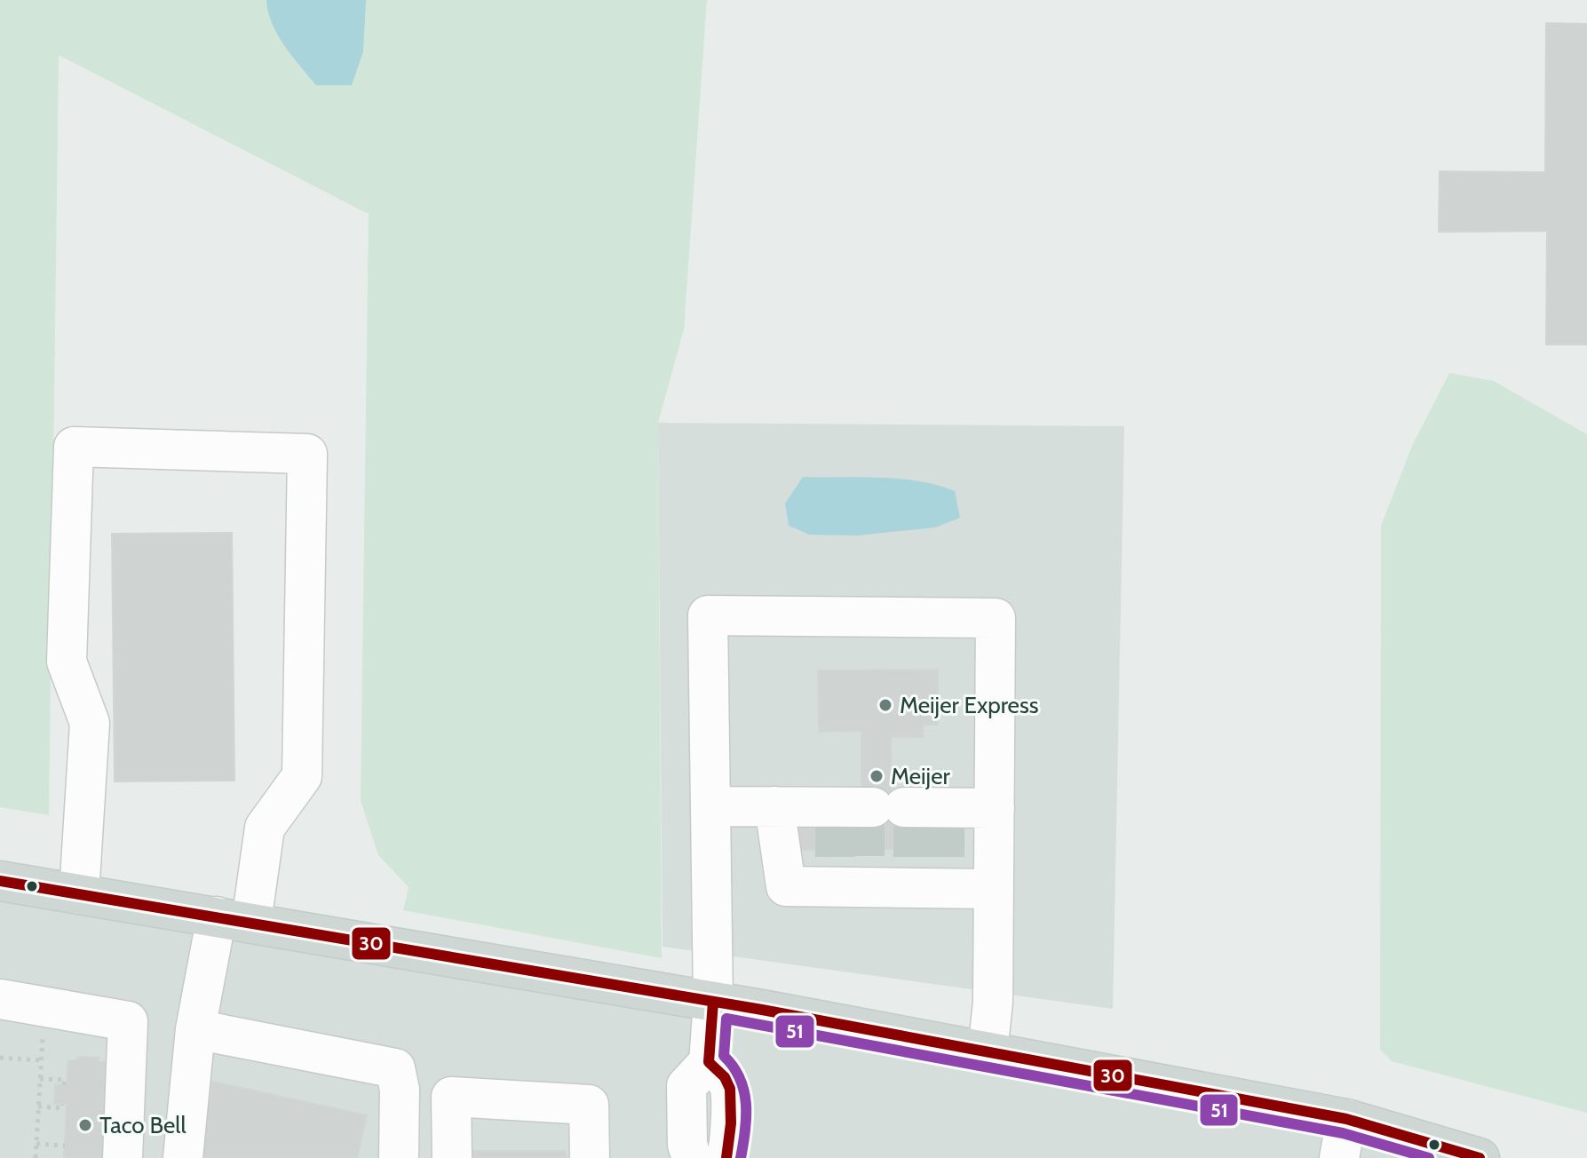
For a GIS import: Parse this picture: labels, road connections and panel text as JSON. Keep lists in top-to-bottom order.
{
  "places": ["Meijer Express", "Meijer", "Taco Bell"],
  "lines": ["transit line 30", "transit line 51"]
}
